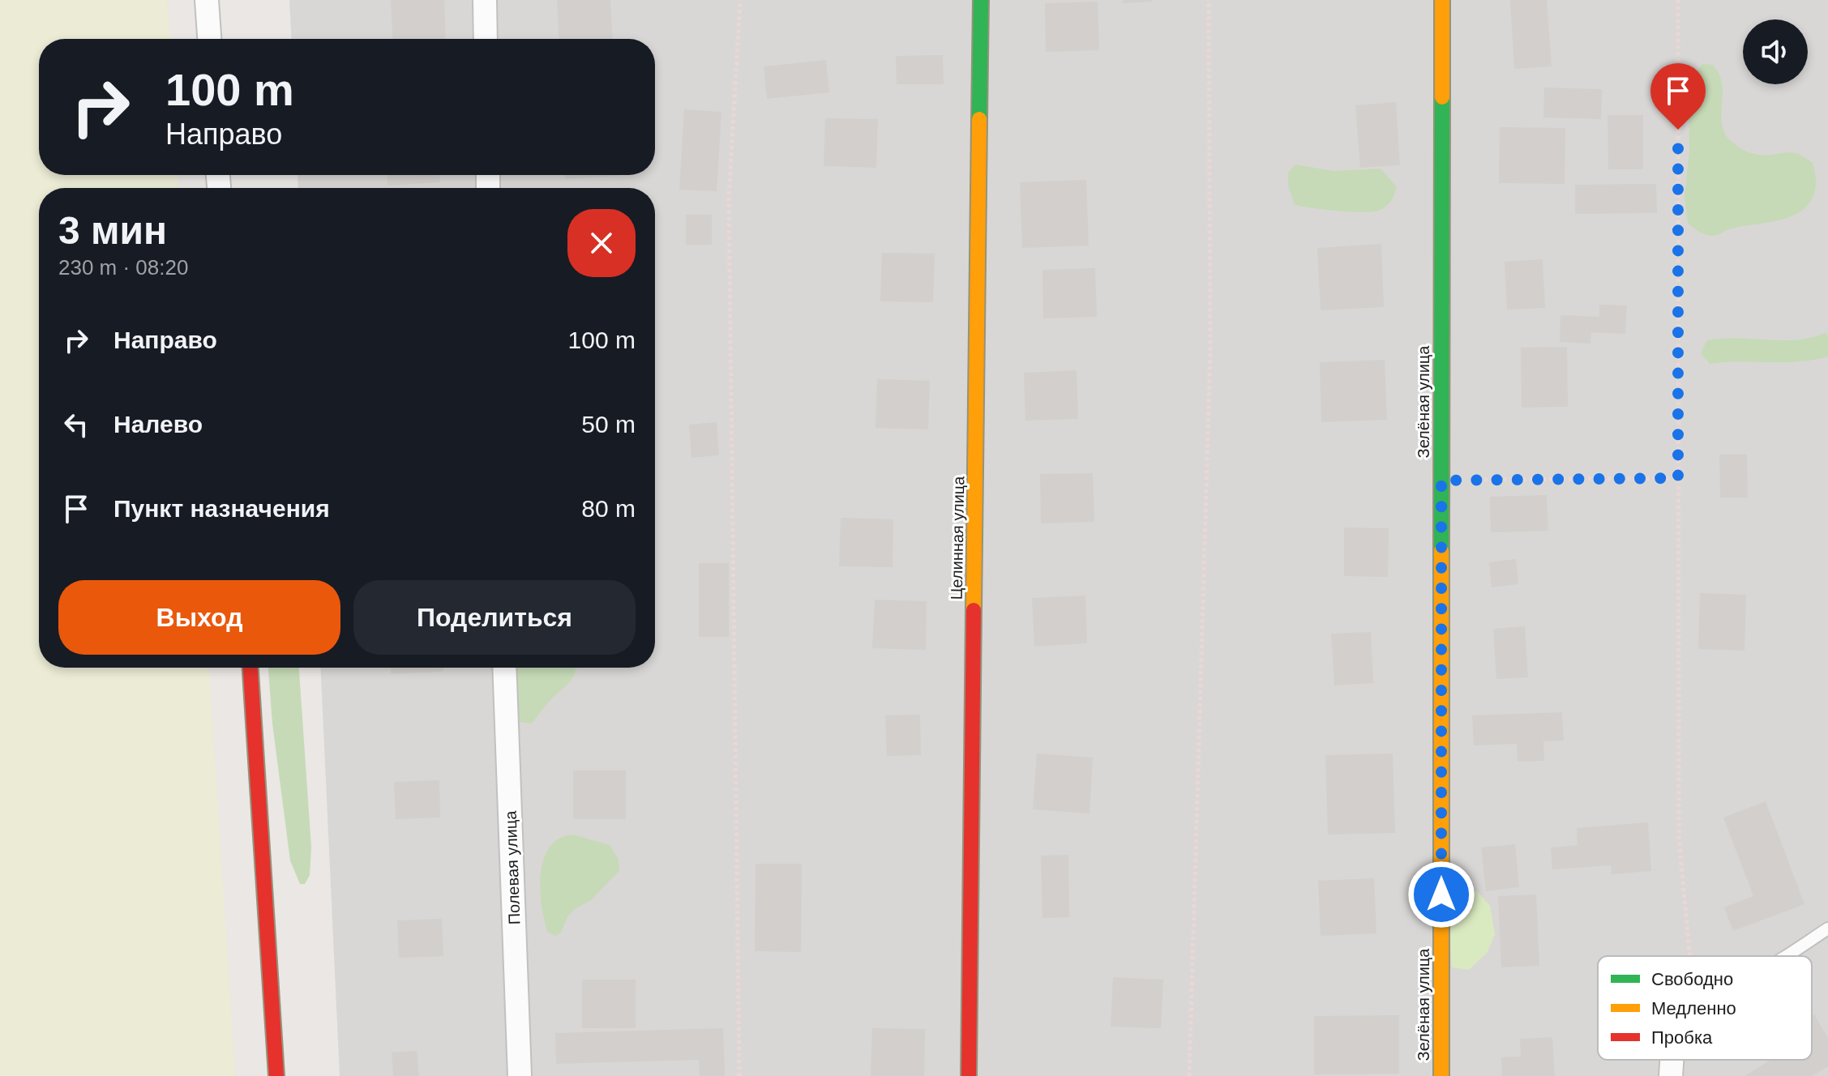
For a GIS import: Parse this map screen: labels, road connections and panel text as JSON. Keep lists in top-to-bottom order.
{
  "streets": {
    "street": ["Зелёная улица", "Целинная улица", "Полевая улица"]
  },
  "legend": ["Свободно", "Медленно", "Пробка"],
  "page": {
    "turn": ["100 m", "Направо"],
    "heading": ["3 мин", "230 m · 08:20"],
    "list": [
      {
        "name": "Направо",
        "value": "100 m"
      },
      {
        "name": "Налево",
        "value": "50 m"
      },
      {
        "name": "Пункт назначения",
        "value": "80 m"
      }
    ],
    "buttons": ["Выход", "Поделиться"]
  }
}
